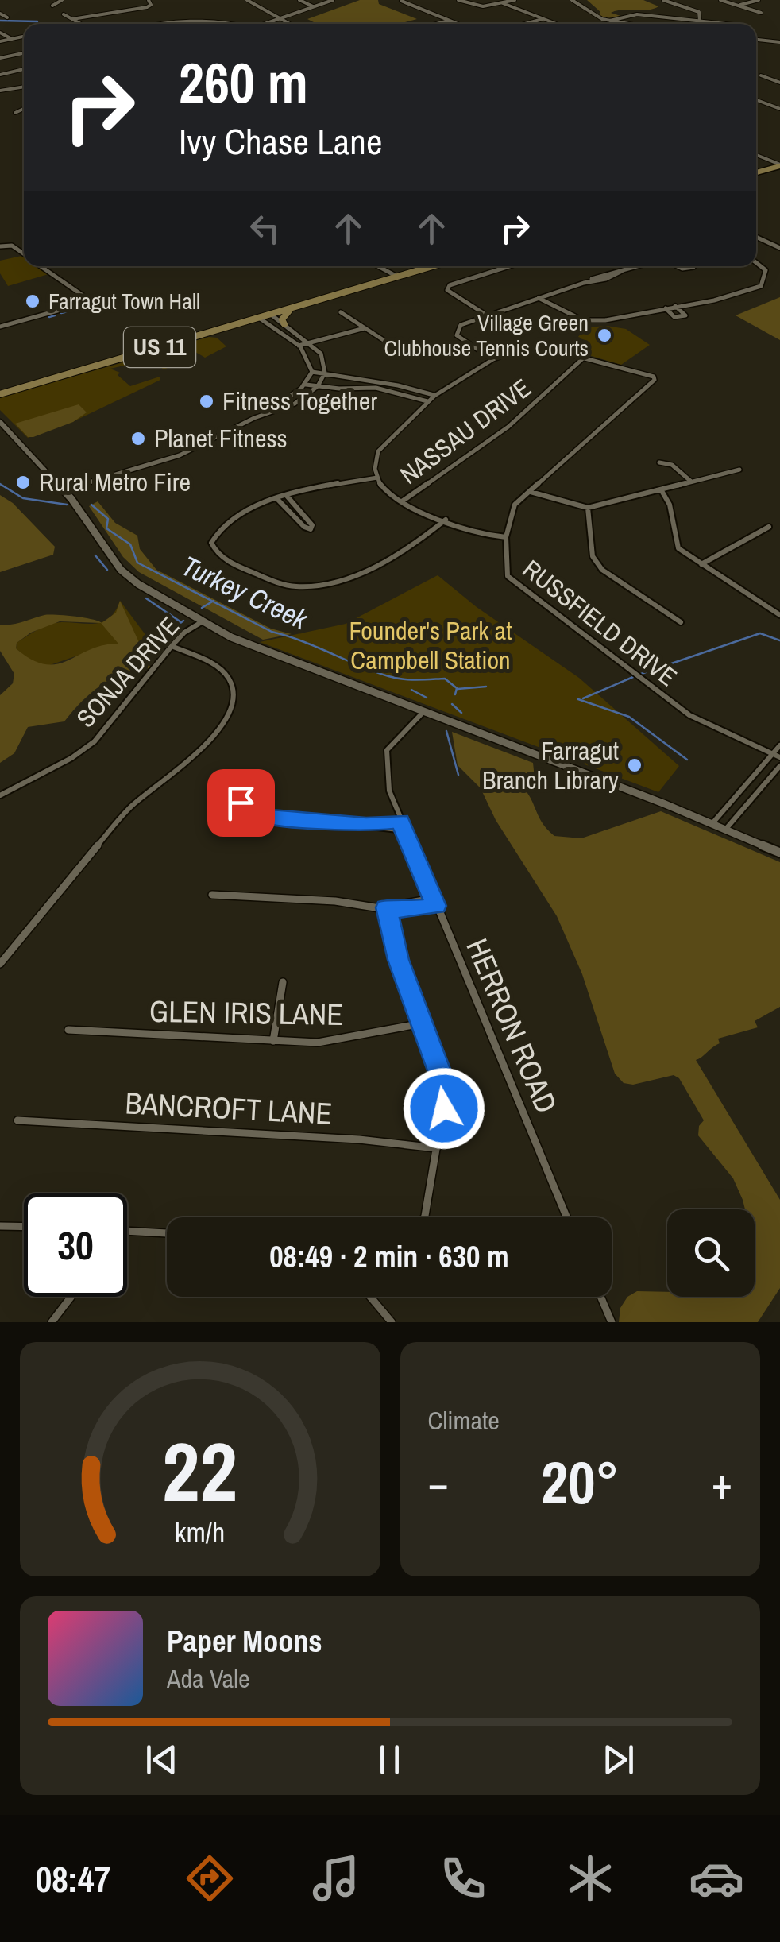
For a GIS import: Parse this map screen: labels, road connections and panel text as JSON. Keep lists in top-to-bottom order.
{
  "streets": {
    "main road": ["US 11"],
    "street": [
      "NASSAU DRIVE",
      "RUSSFIELD DRIVE",
      "SONJA DRIVE",
      "GLEN IRIS LANE",
      "HERRON ROAD",
      "BANCROFT LANE"
    ]
  },
  "crossings": [
    ["NASSAU DRIVE", "RUSSFIELD DRIVE"]
  ],
  "water": ["Turkey Creek"],
  "parks": ["Founder's Park at Campbell Station"],
  "places": [
    "Farragut Town Hall",
    "Village Green Clubhouse Tennis Courts",
    "Fitness Together",
    "Planet Fitness",
    "Rural Metro Fire",
    "Farragut Branch Library"
  ],
  "page": {
    "turn": ["260 m", "Ivy Chase Lane"],
    "limit": "30",
    "trip": "08:49 · 2 min · 630 m",
    "tile": "Climate",
    "heat": ["−", "20°", "+"],
    "song": ["Paper Moons", "Ada Vale"],
    "tabs": "08:47",
    "gauge": ["22", "km/h"]
  }
}
